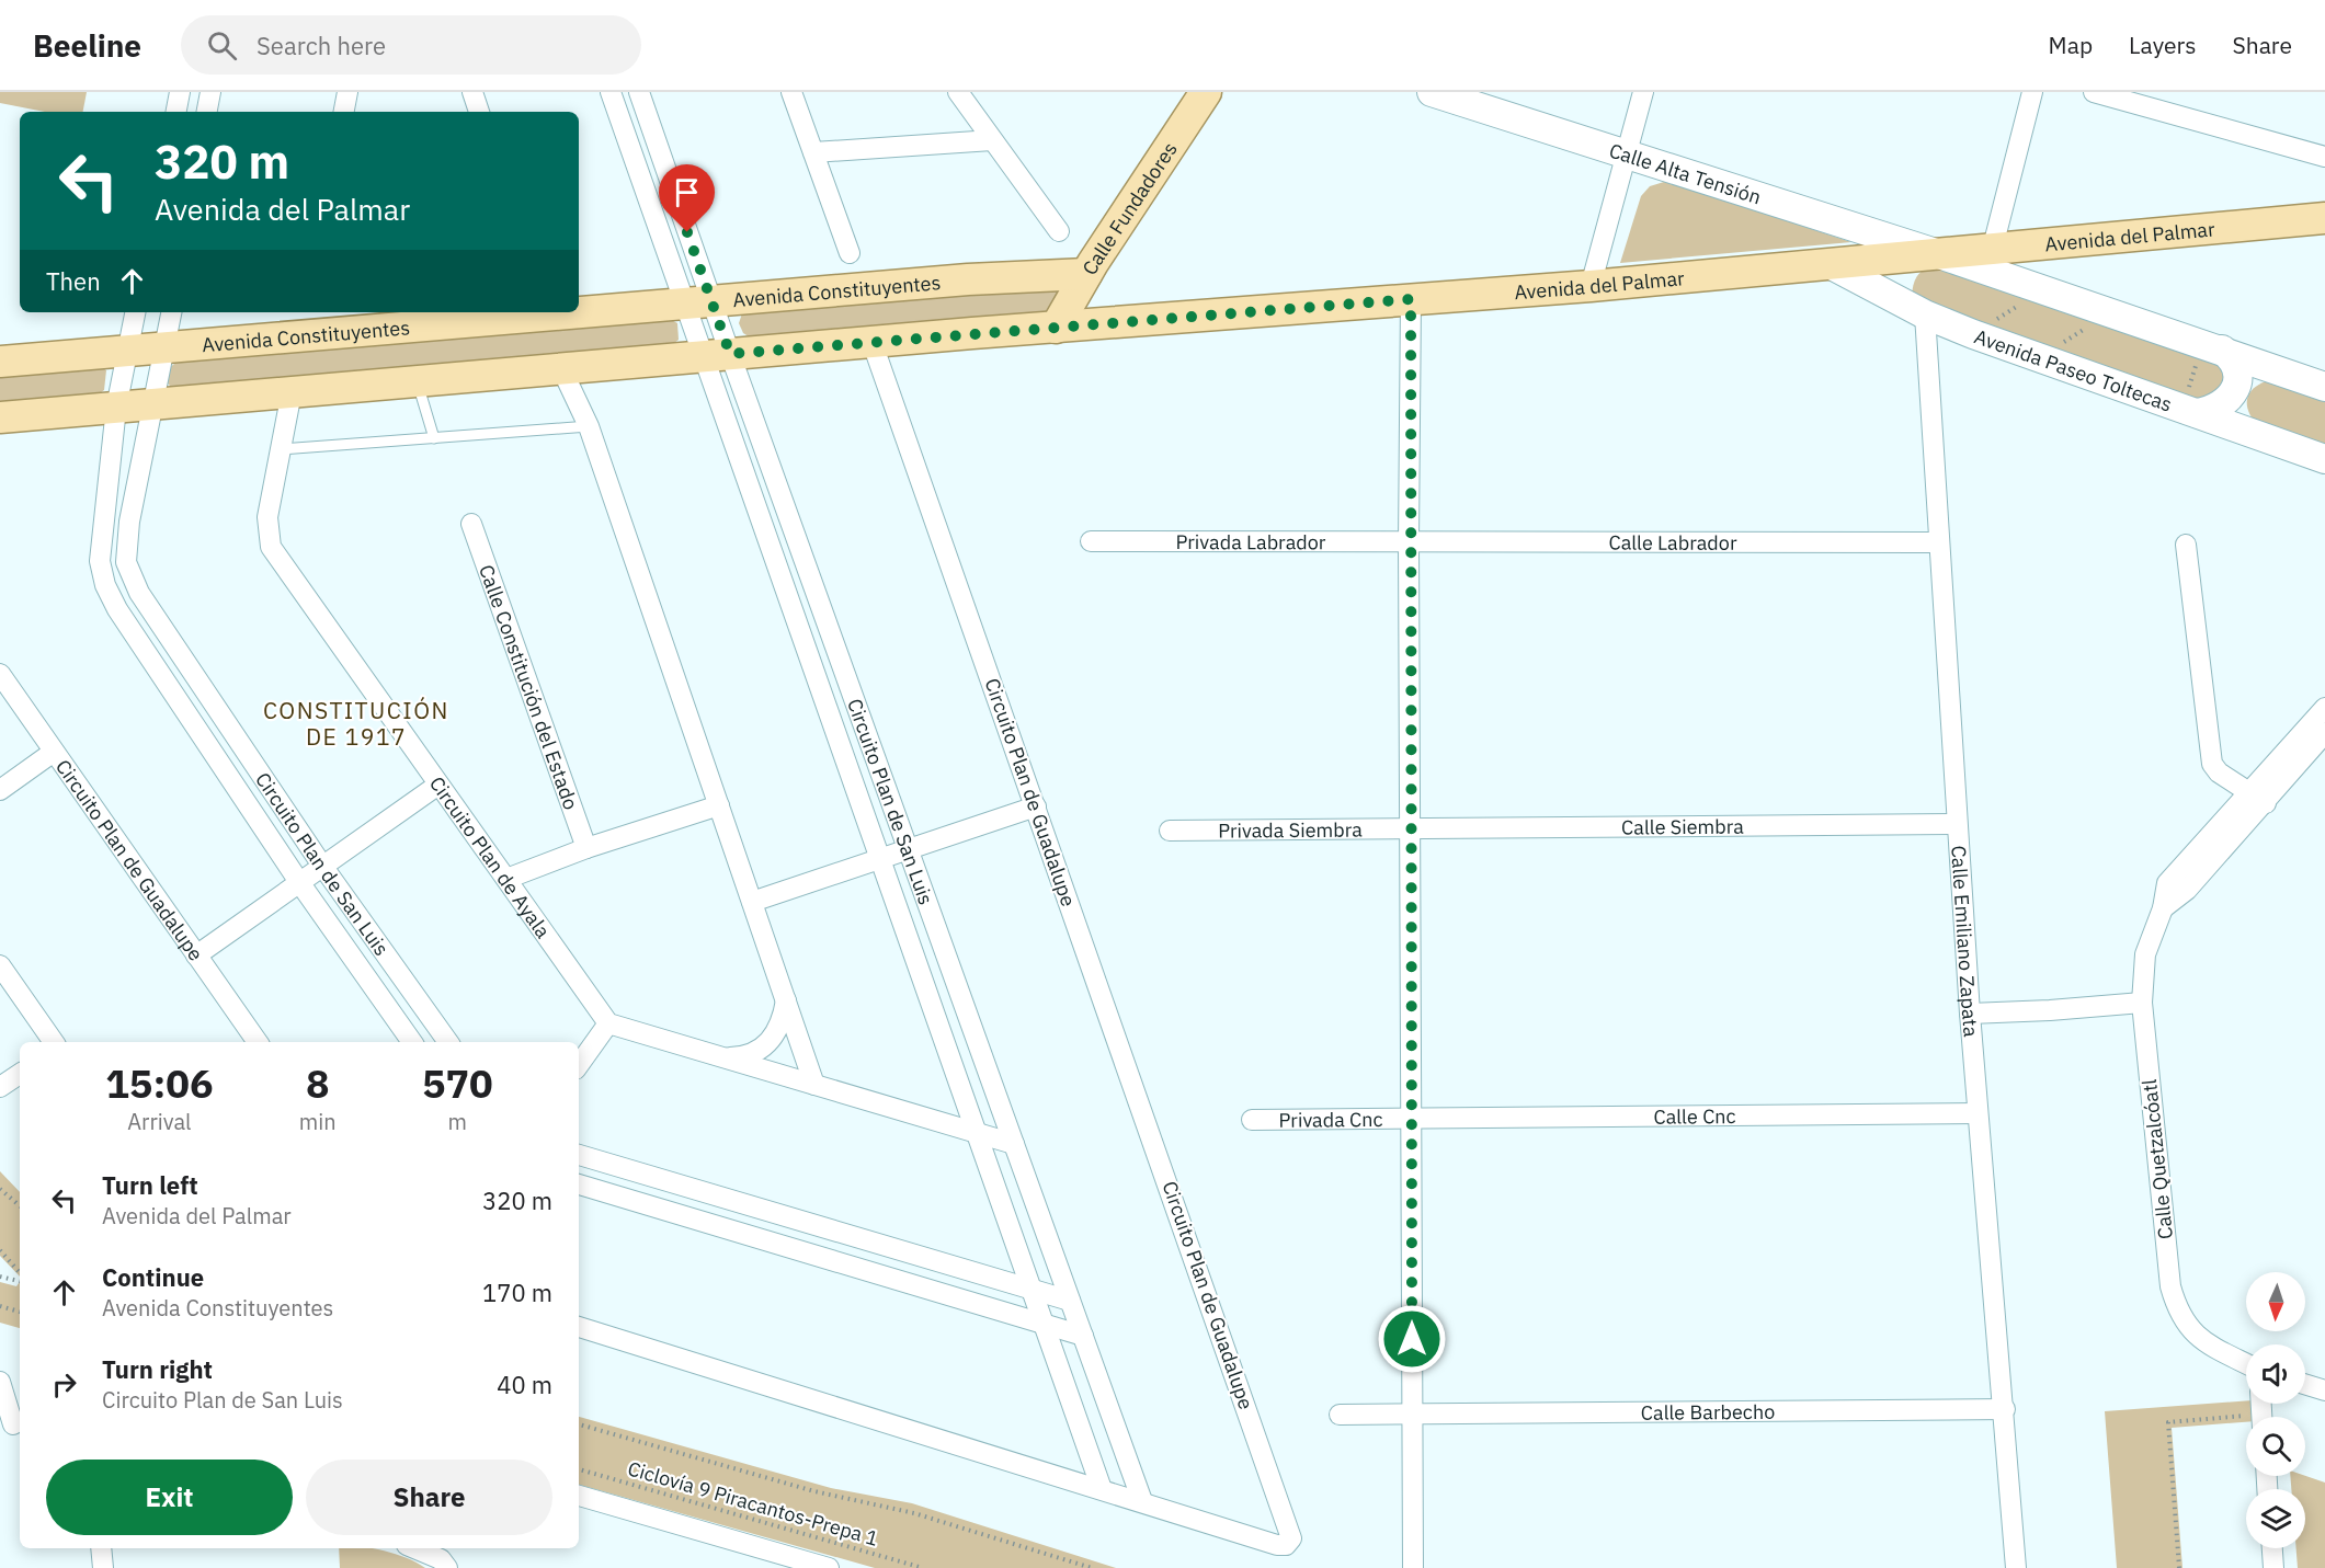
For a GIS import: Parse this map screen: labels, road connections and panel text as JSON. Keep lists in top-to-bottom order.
{
  "streets": {
    "main road": ["Calle Fundadores", "Avenida del Palmar", "Avenida Constituyentes"],
    "street": [
      "Calle Alta Tensión",
      "Avenida Paseo Toltecas",
      "Privada Labrador",
      "Calle Labrador",
      "Calle Constitución del Estado",
      "Circuito Plan de Guadalupe",
      "Circuito Plan de San Luis",
      "Calle Siembra",
      "Privada Siembra",
      "Circuito Plan de Ayala",
      "Calle Emiliano Zapata",
      "Calle Cnc",
      "Privada Cnc",
      "Calle Quetzalcóatl",
      "Calle Barbecho"
    ],
    "path": ["Ciclovía 9 Piracantos-Prepa 1"]
  },
  "crossings": [
    ["Calle Alta Tensión", "Avenida del Palmar"],
    ["Calle Fundadores", "Avenida del Palmar"],
    ["Calle Fundadores", "Avenida Constituyentes"],
    ["Avenida del Palmar", "Avenida Paseo Toltecas"],
    ["Avenida del Palmar", "Circuito Plan de Guadalupe"],
    ["Avenida Constituyentes", "Circuito Plan de San Luis"],
    ["Avenida Paseo Toltecas", "Calle Emiliano Zapata"],
    ["Privada Labrador", "Calle Labrador"],
    ["Calle Labrador", "Calle Emiliano Zapata"],
    ["Circuito Plan de Guadalupe", "Circuito Plan de San Luis"],
    ["Calle Siembra", "Privada Siembra"],
    ["Calle Siembra", "Calle Emiliano Zapata"],
    ["Calle Emiliano Zapata", "Calle Cnc"],
    ["Calle Emiliano Zapata", "Calle Barbecho"],
    ["Calle Cnc", "Privada Cnc"]
  ],
  "districts": ["CONSTITUCIÓN DE 1917"],
  "north": "bottom",
  "page": {
    "header": "Beeline",
    "search": "Search here",
    "nav": ["Map", "Layers", "Share"],
    "turn": ["320 m", "Avenida del Palmar"],
    "then": "Then",
    "eta": [
      "15:06",
      "Arrival",
      "8",
      "min",
      "570",
      "m"
    ],
    "list": [
      {
        "name": "Turn left",
        "note": "Avenida del Palmar",
        "value": "320 m"
      },
      {
        "name": "Continue",
        "note": "Avenida Constituyentes",
        "value": "170 m"
      },
      {
        "name": "Turn right",
        "note": "Circuito Plan de San Luis",
        "value": "40 m"
      }
    ],
    "buttons": ["Exit", "Share"]
  }
}
